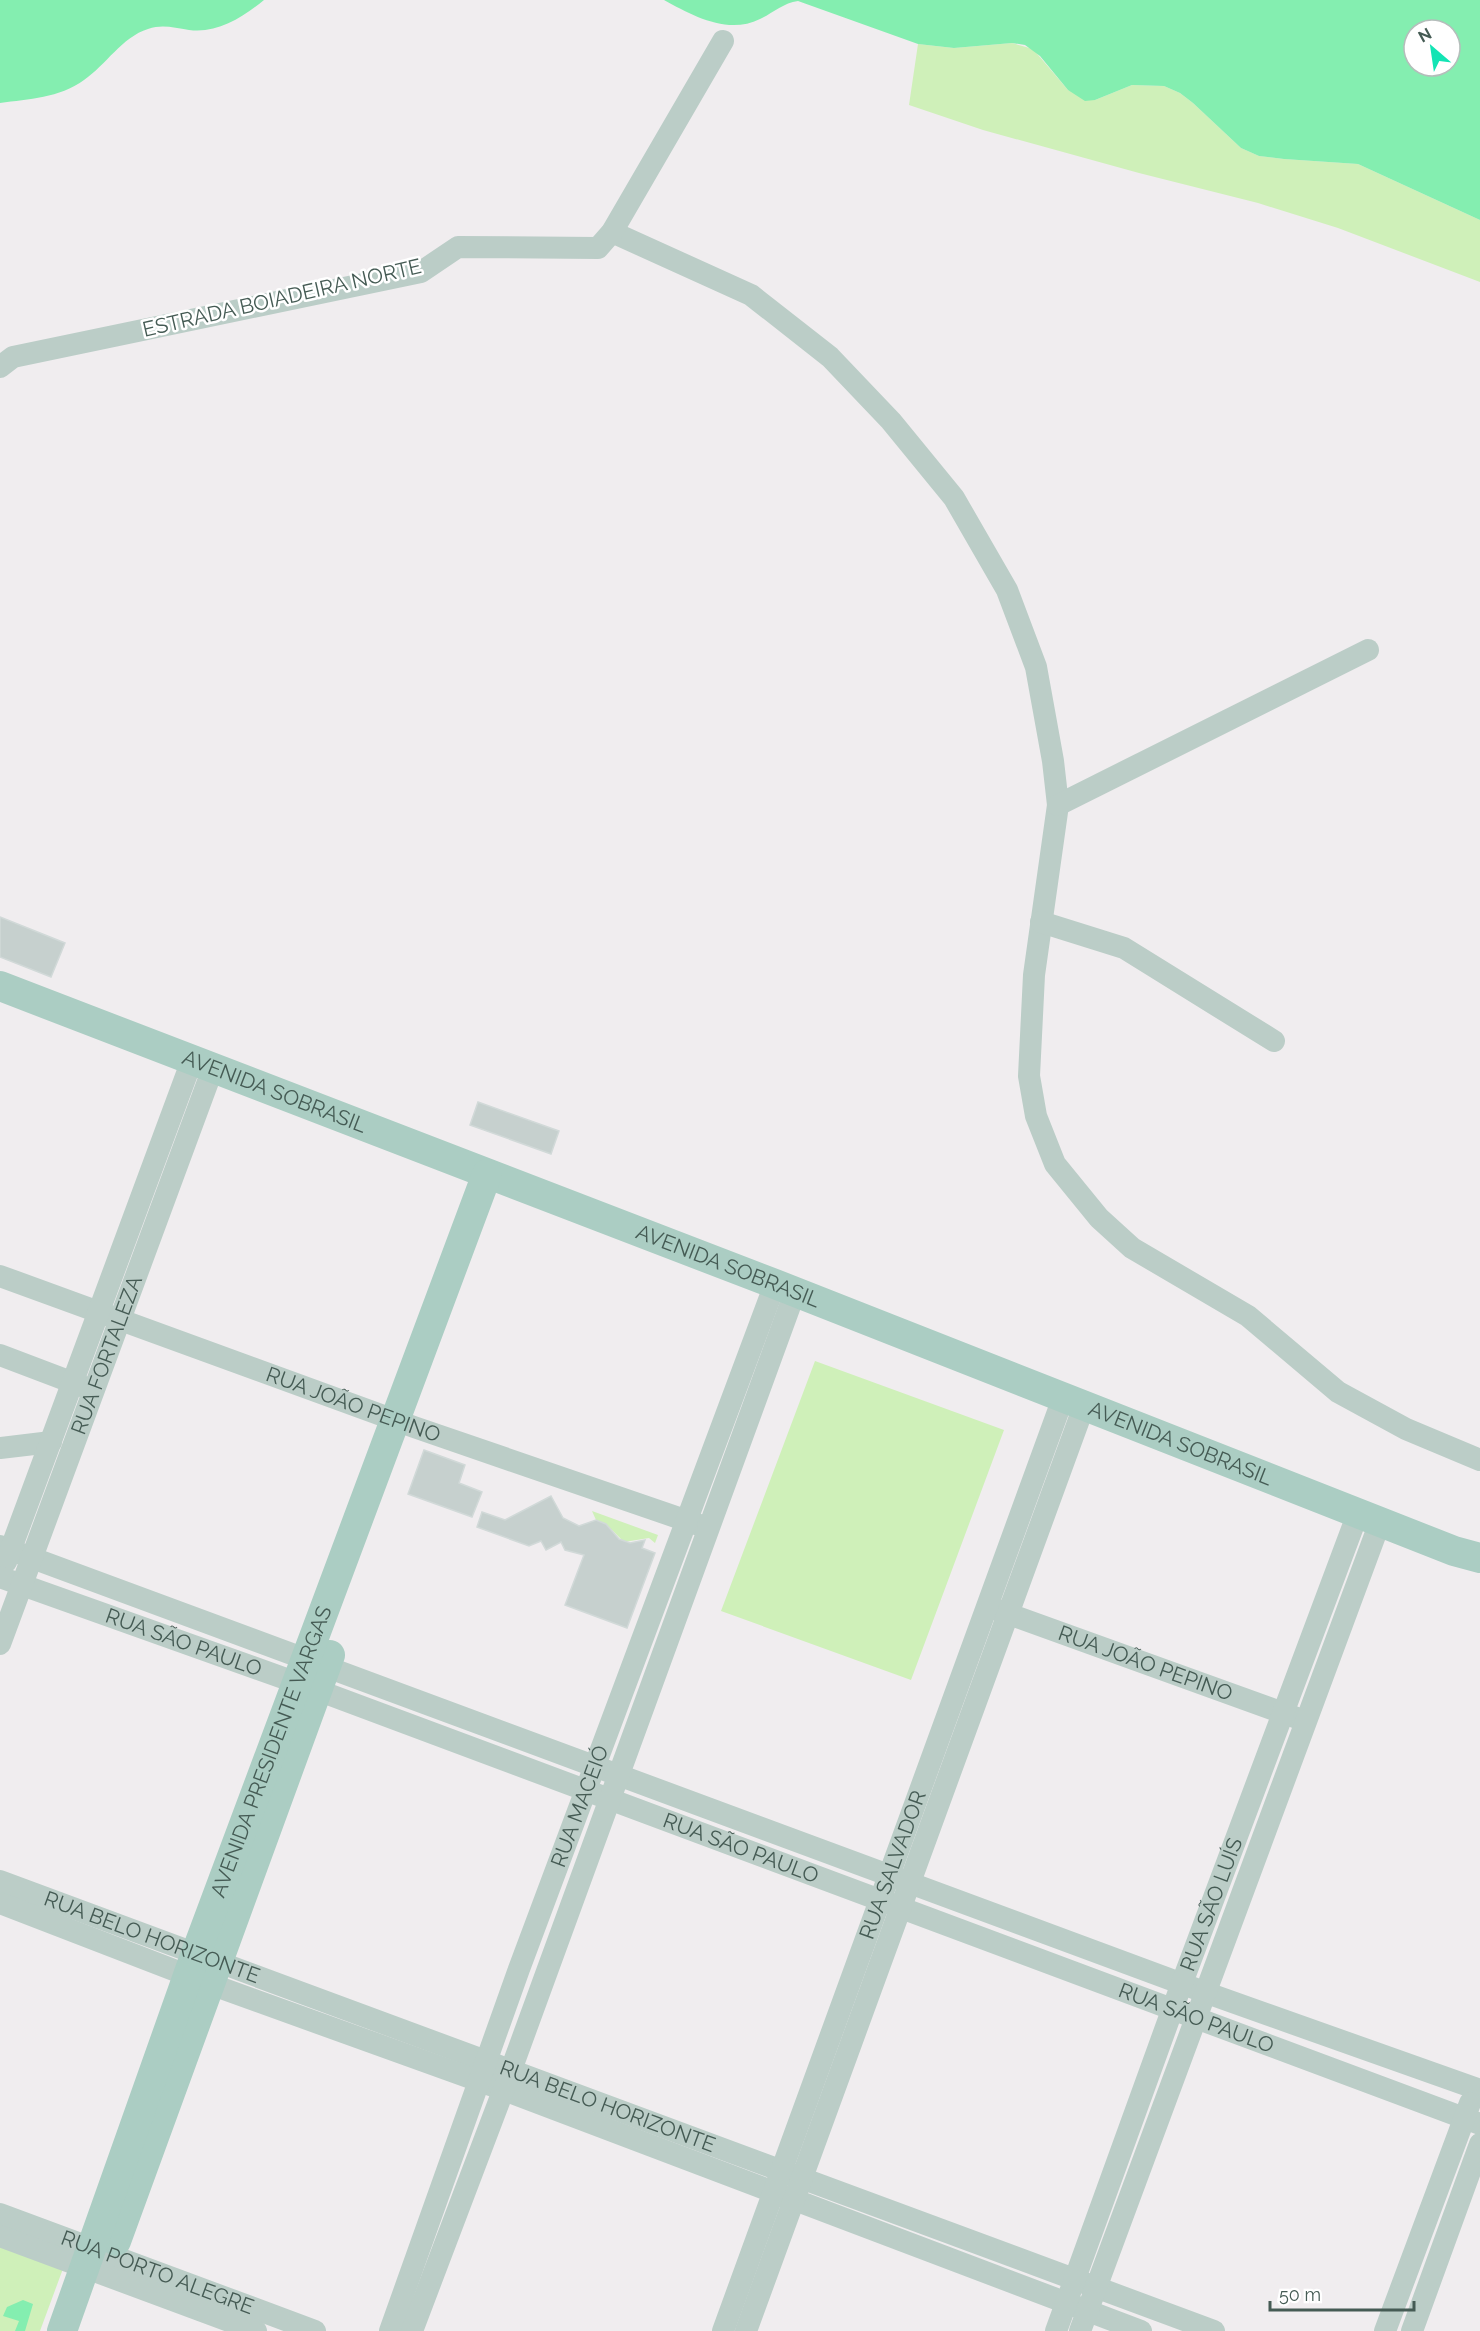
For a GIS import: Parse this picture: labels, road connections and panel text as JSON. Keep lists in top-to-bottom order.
{
  "streets": {
    "main road": ["AVENIDA SOBRASIL", "AVENIDA PRESIDENTE VARGAS"],
    "street": [
      "ESTRADA BOIADEIRA NORTE",
      "RUA FORTALEZA",
      "RUA JOÃO PEPINO",
      "RUA SÃO PAULO",
      "RUA MACEIÓ",
      "RUA SALVADOR",
      "RUA SÃO LUÍS",
      "RUA BELO HORIZONTE",
      "RUA PORTO ALEGRE"
    ]
  },
  "crossings": [
    ["AVENIDA SOBRASIL", "RUA FORTALEZA"],
    ["AVENIDA SOBRASIL", "AVENIDA PRESIDENTE VARGAS"],
    ["AVENIDA SOBRASIL", "RUA MACEIÓ"],
    ["AVENIDA SOBRASIL", "RUA SALVADOR"],
    ["AVENIDA SOBRASIL", "RUA SÃO LUÍS"],
    ["RUA FORTALEZA", "RUA JOÃO PEPINO"],
    ["RUA FORTALEZA", "RUA SÃO PAULO"],
    ["RUA JOÃO PEPINO", "AVENIDA PRESIDENTE VARGAS"],
    ["RUA JOÃO PEPINO", "RUA MACEIÓ"],
    ["RUA JOÃO PEPINO", "RUA SALVADOR"],
    ["RUA JOÃO PEPINO", "RUA SÃO LUÍS"],
    ["RUA SÃO PAULO", "AVENIDA PRESIDENTE VARGAS"],
    ["RUA SÃO PAULO", "RUA MACEIÓ"],
    ["RUA SÃO PAULO", "RUA SALVADOR"],
    ["RUA SÃO PAULO", "RUA SÃO LUÍS"],
    ["AVENIDA PRESIDENTE VARGAS", "RUA BELO HORIZONTE"],
    ["AVENIDA PRESIDENTE VARGAS", "RUA PORTO ALEGRE"],
    ["RUA MACEIÓ", "RUA BELO HORIZONTE"],
    ["RUA SALVADOR", "RUA BELO HORIZONTE"],
    ["RUA SÃO LUÍS", "RUA BELO HORIZONTE"]
  ],
  "scale_bar": "50 m",
  "north": "top left"
}
